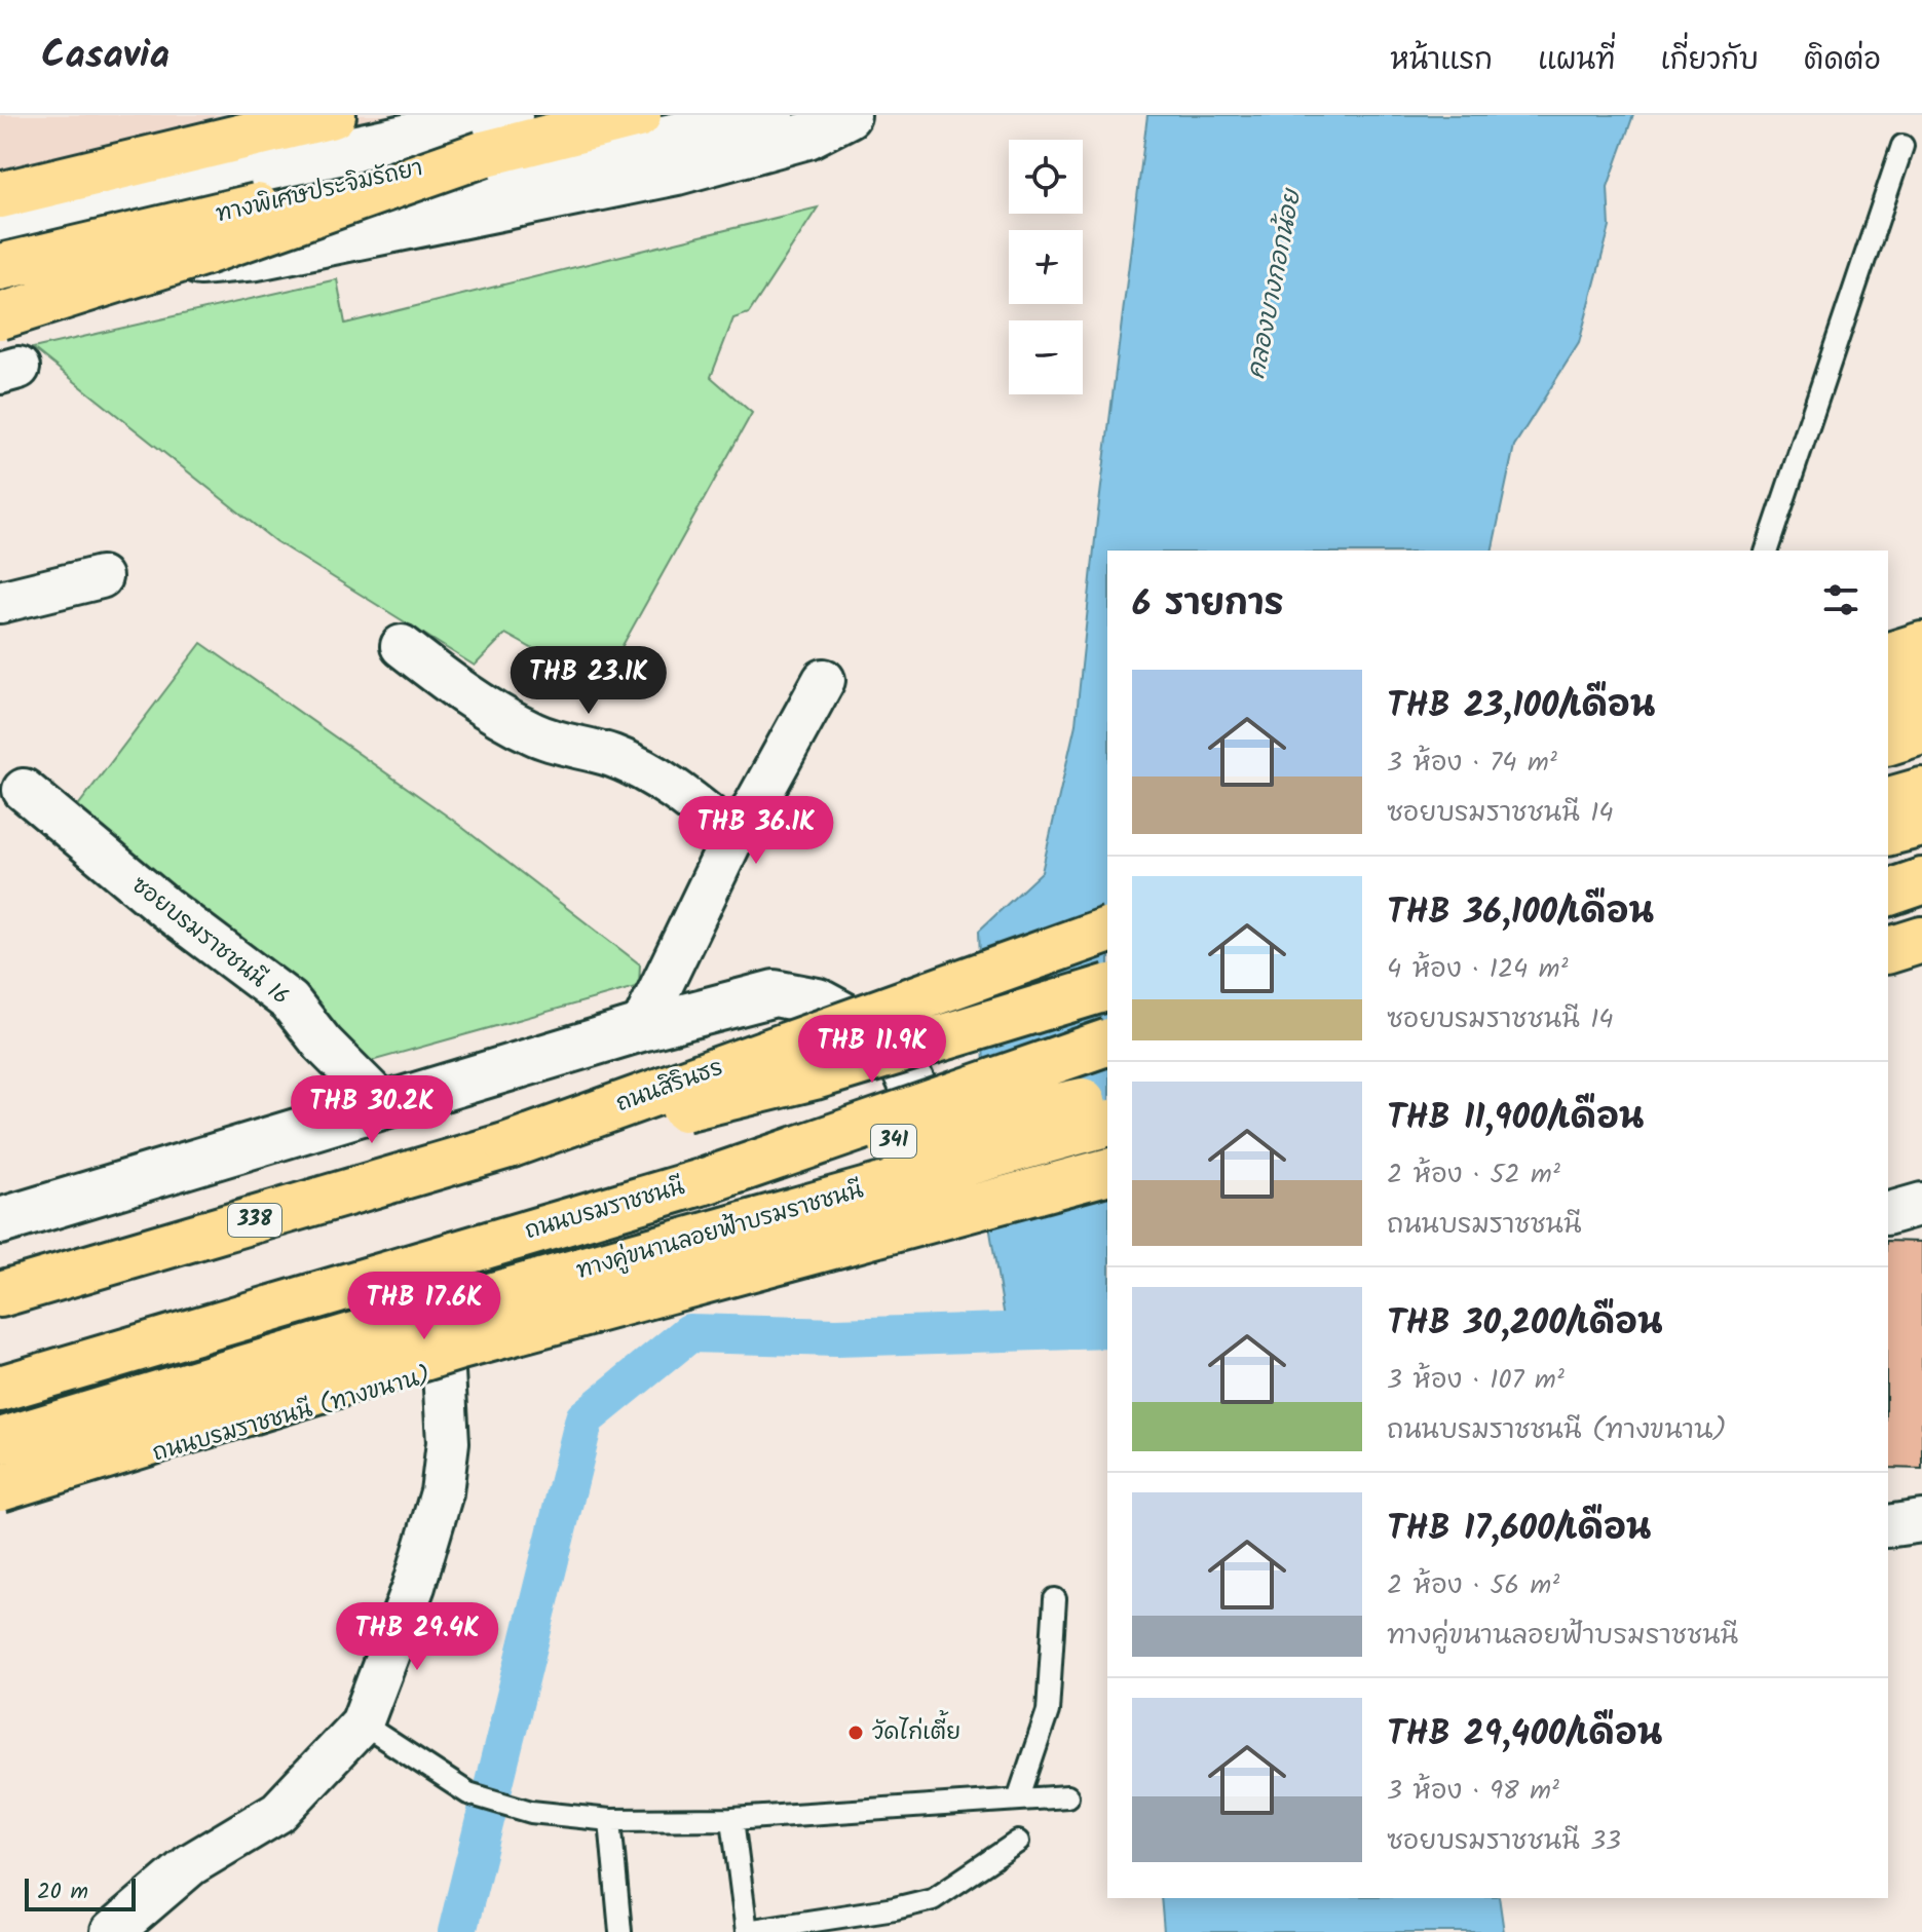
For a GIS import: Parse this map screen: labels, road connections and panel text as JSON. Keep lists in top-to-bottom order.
{
  "streets": {
    "main road": [
      "ทางพิเศษประจิมรัถยา",
      "ถนนสิรินธร",
      "341",
      "ถนนบรมราชชนนี",
      "338",
      "ทางคู่ขนานลอยฟ้าบรมราชชนนี",
      "ถนนบรมราชชนนี (ทางขนาน)"
    ],
    "street": ["ซอยบรมราชชนนี 16"]
  },
  "crossings": [
    ["ถนนสิรินธร", "338"],
    ["341", "ถนนบรมราชชนนี"]
  ],
  "water": ["คลองบางกอกน้อย"],
  "places": ["วัดไก่เตี้ย"],
  "scale_bar": "20 m",
  "page": {
    "header": "Casavia",
    "nav": [
      "หน้าแรก",
      "แผนที่",
      "เกี่ยวกับ",
      "ติดต่อ"
    ],
    "map_buttons": ["+", "−"],
    "heading": "6 รายการ",
    "price": [
      "THB 23.1K",
      "THB 36.1K",
      "THB 11.9K",
      "THB 30.2K",
      "THB 17.6K",
      "THB 29.4K"
    ],
    "list": [
      {
        "name": "THB 23,100/เดือน",
        "note": "3 ห้อง · 74 m² · ซอยบรมราชชนนี 14"
      },
      {
        "name": "THB 36,100/เดือน",
        "note": "4 ห้อง · 124 m² · ซอยบรมราชชนนี 14"
      },
      {
        "name": "THB 11,900/เดือน",
        "note": "2 ห้อง · 52 m² · ถนนบรมราชชนนี"
      },
      {
        "name": "THB 30,200/เดือน",
        "note": "3 ห้อง · 107 m² · ถนนบรมราชชนนี (ทางขนาน)"
      },
      {
        "name": "THB 17,600/เดือน",
        "note": "2 ห้อง · 56 m² · ทางคู่ขนานลอยฟ้าบรมราชชนนี"
      },
      {
        "name": "THB 29,400/เดือน",
        "note": "3 ห้อง · 98 m² · ซอยบรมราชชนนี 33"
      }
    ],
    "scale": "20 m"
  }
}
